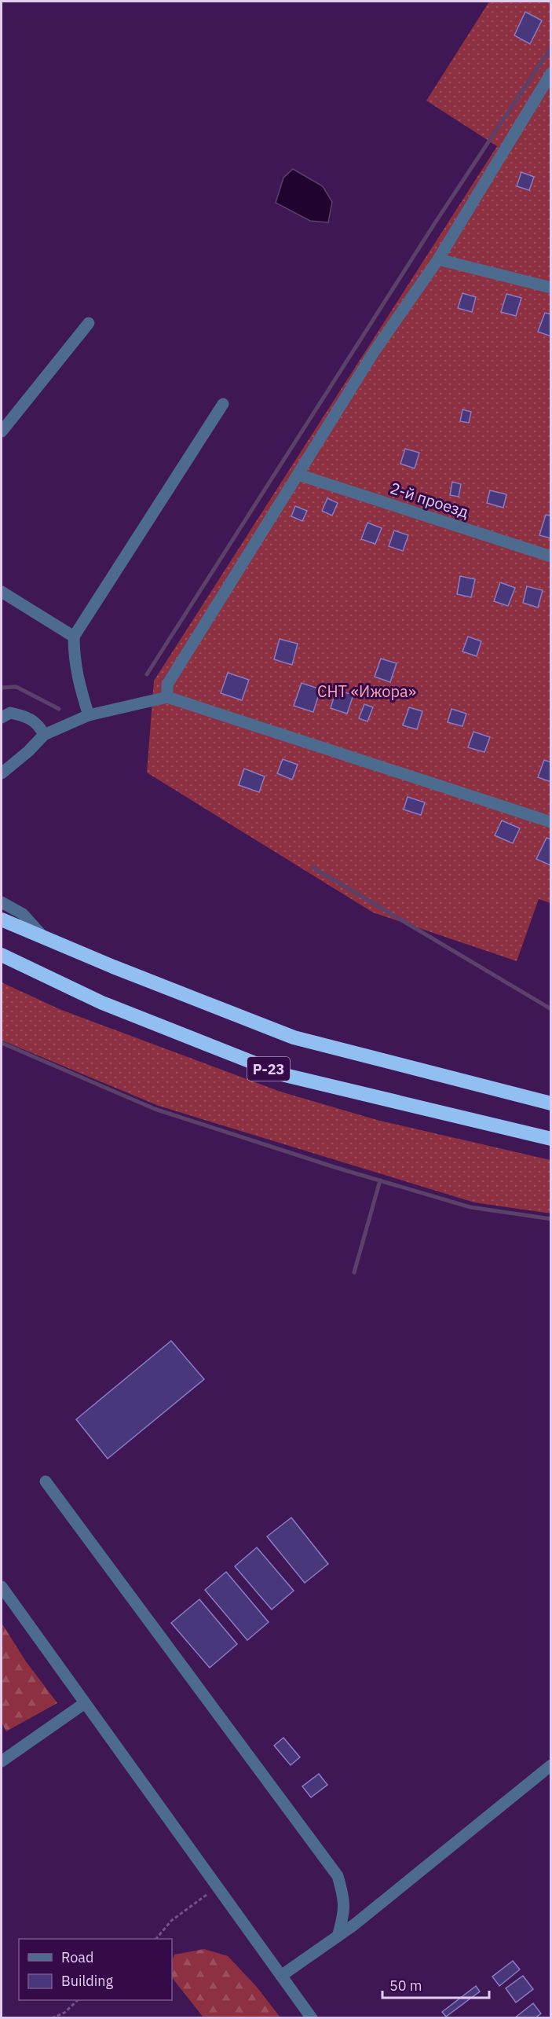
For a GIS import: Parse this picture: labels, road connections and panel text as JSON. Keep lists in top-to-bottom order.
{
  "streets": {
    "highway": ["Р-23"],
    "street": ["2-й проезд"]
  },
  "parks": ["СНТ «Ижора»"],
  "legend": ["Road", "Building"],
  "scale_bar": "50 m"
}
